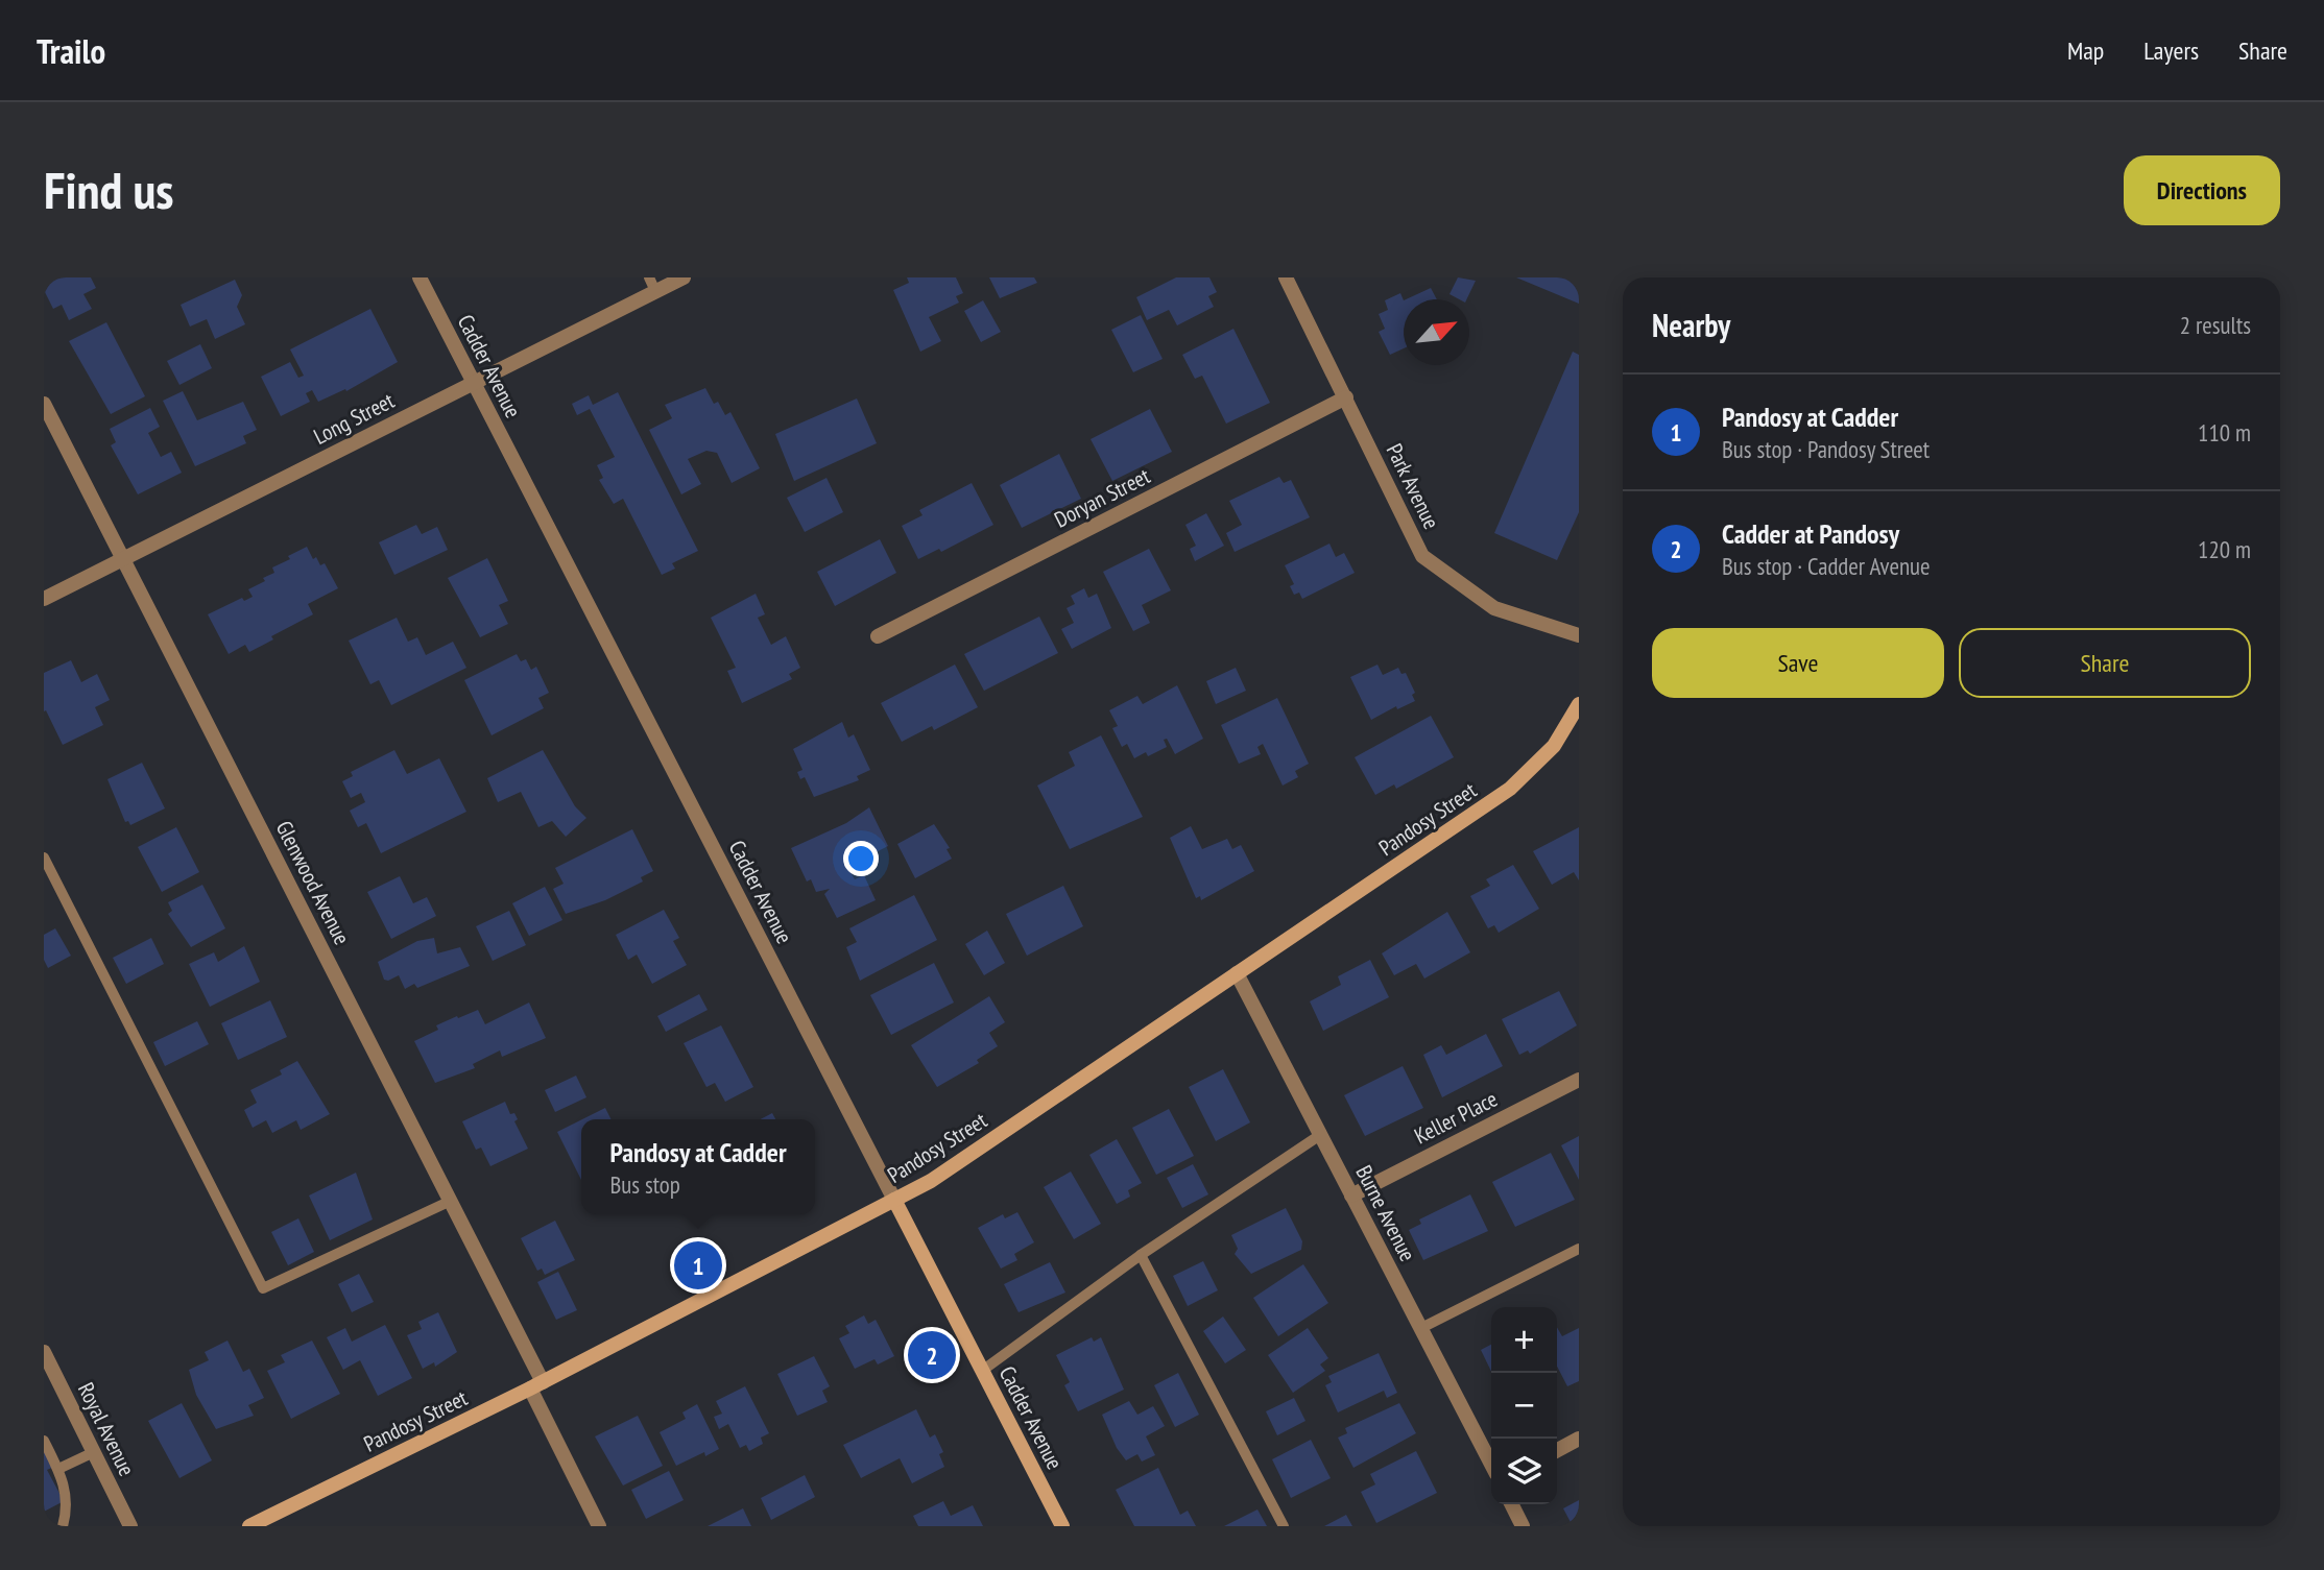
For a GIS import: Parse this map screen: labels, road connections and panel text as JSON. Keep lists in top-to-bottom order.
{
  "streets": {
    "main road": ["Cadder Avenue", "Pandosy Street"],
    "street": [
      "Long Street",
      "Park Avenue",
      "Doryan Street",
      "Glenwood Avenue",
      "Keller Place",
      "Burne Avenue",
      "Royal Avenue"
    ]
  },
  "crossings": [
    ["Cadder Avenue", "Long Street"],
    ["Cadder Avenue", "Pandosy Street"],
    ["Long Street", "Glenwood Avenue"],
    ["Park Avenue", "Doryan Street"],
    ["Pandosy Street", "Glenwood Avenue"],
    ["Pandosy Street", "Burne Avenue"],
    ["Keller Place", "Burne Avenue"]
  ],
  "north": "top right",
  "page": {
    "header": "Trailo",
    "nav": ["Map", "Layers", "Share"],
    "buttons": [
      "Directions",
      ["Save", "Share"]
    ],
    "title": "Find us",
    "heading": ["Nearby", "2 results"],
    "list": [
      {
        "mark": "1",
        "name": "Pandosy at Cadder",
        "note": "Bus stop · Pandosy Street",
        "value": "110 m"
      },
      {
        "mark": "2",
        "name": "Cadder at Pandosy",
        "note": "Bus stop · Cadder Avenue",
        "value": "120 m"
      }
    ],
    "popup": ["Pandosy at Cadder", "Bus stop"],
    "pins": ["1", "2"],
    "map_buttons": ["+", "−"]
  }
}
